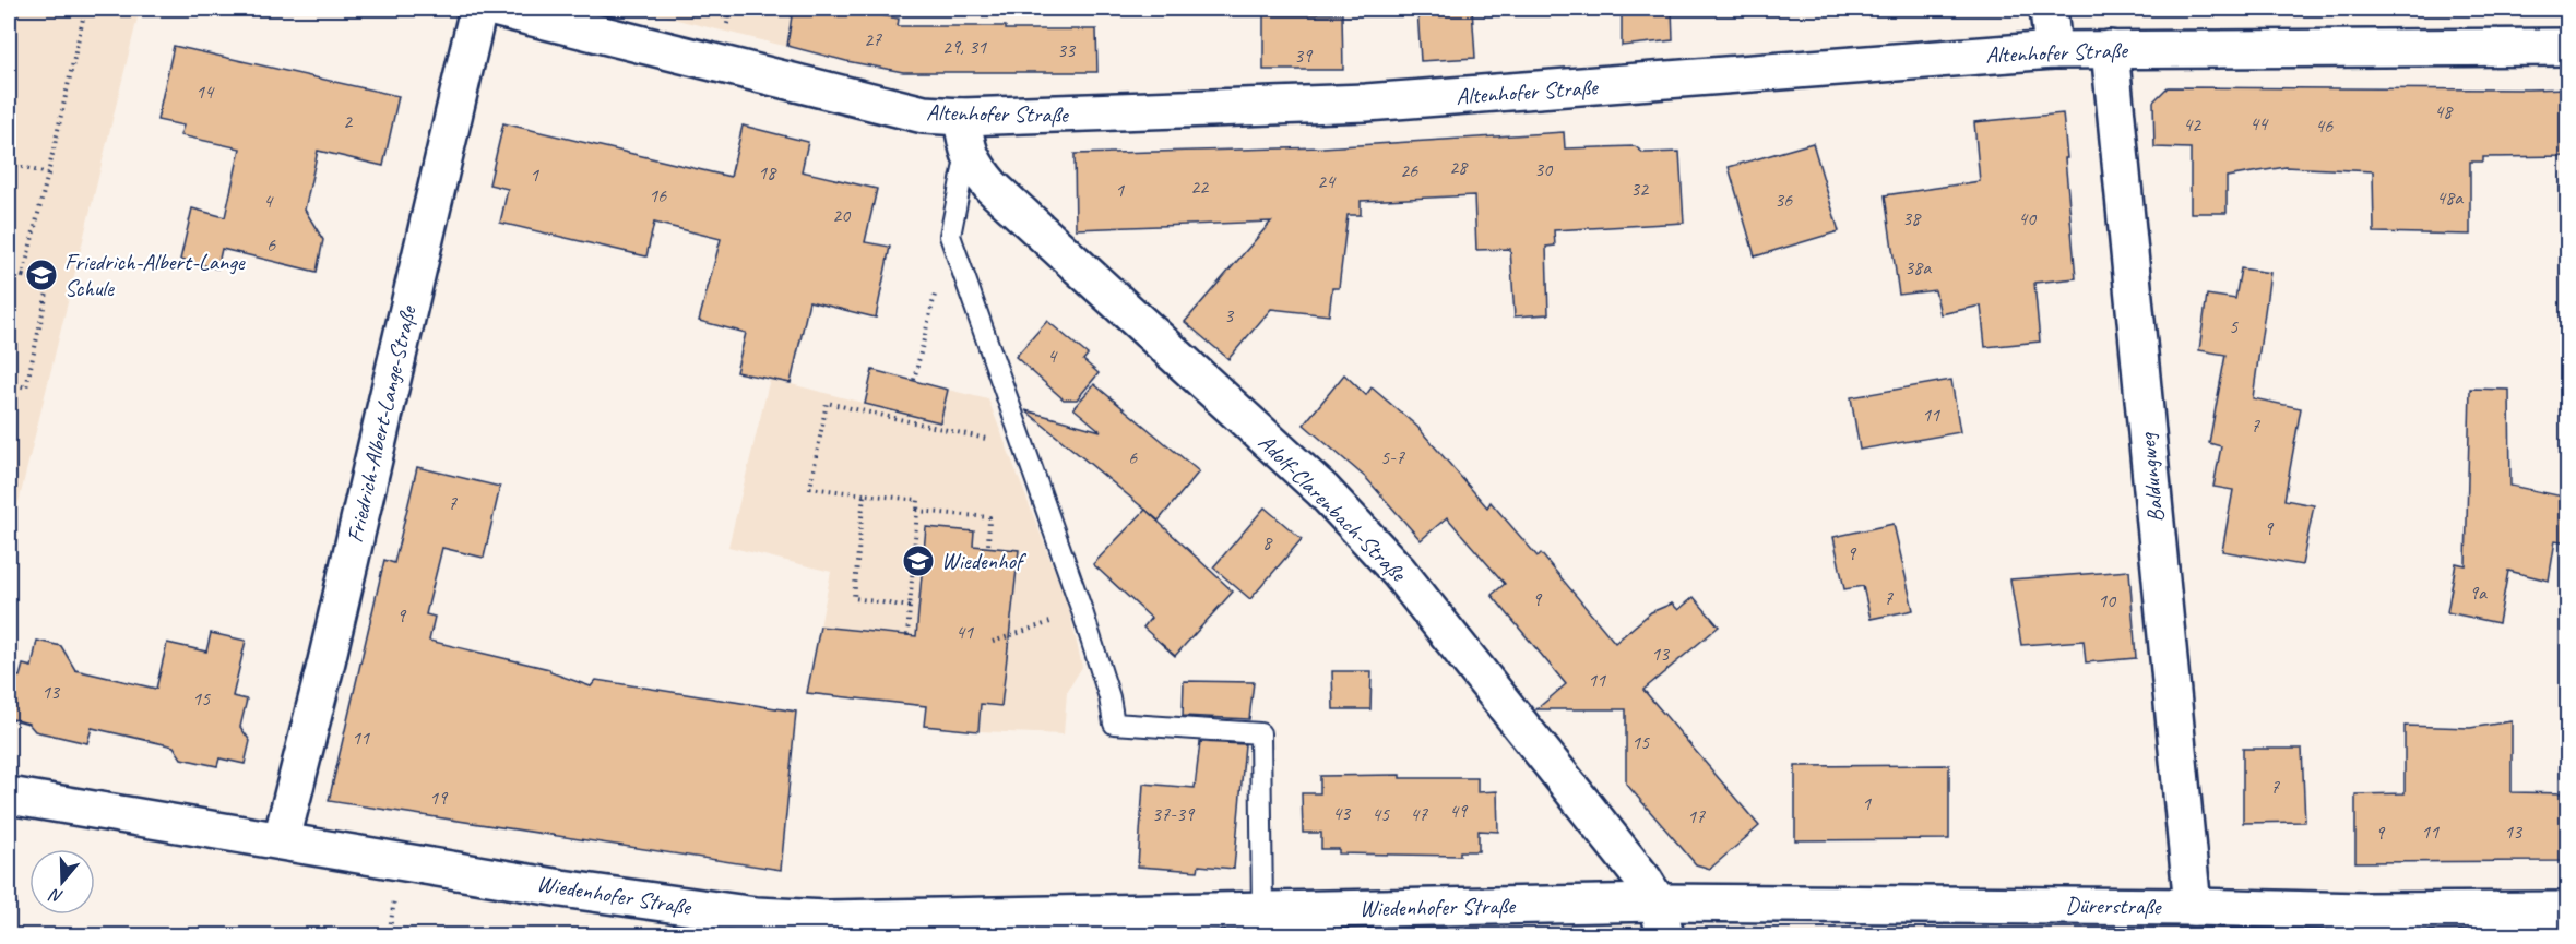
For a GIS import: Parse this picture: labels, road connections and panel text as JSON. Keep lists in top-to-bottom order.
{
  "streets": {
    "street": [
      "Altenhofer Straße",
      "Friedrich-Albert-Lange-Straße",
      "Baldungweg",
      "Adolf-Clarenbach-Straße",
      "Wiedenhofer Straße",
      "Dürerstraße"
    ]
  },
  "crossings": [
    ["Altenhofer Straße", "Baldungweg"],
    ["Altenhofer Straße", "Adolf-Clarenbach-Straße"],
    ["Friedrich-Albert-Lange-Straße", "Wiedenhofer Straße"],
    ["Baldungweg", "Dürerstraße"],
    ["Adolf-Clarenbach-Straße", "Wiedenhofer Straße"],
    ["Adolf-Clarenbach-Straße", "Dürerstraße"],
    ["Wiedenhofer Straße", "Dürerstraße"]
  ],
  "places": {
    "school or university": ["Friedrich-Albert-Lange Schule", "Wiedenhof"]
  },
  "house_numbers": [
    "27",
    "29, 31",
    "33",
    "39",
    "14",
    "48",
    "2",
    "44",
    "42",
    "46",
    "28",
    "30",
    "26",
    "18",
    "1",
    "24",
    "22",
    "32",
    "1",
    "16",
    "48a",
    "36",
    "4",
    "20",
    "38",
    "40",
    "6",
    "38a",
    "3",
    "5",
    "4",
    "11",
    "7",
    "6",
    "5-7",
    "7",
    "9",
    "8",
    "9",
    "9a",
    "7",
    "9",
    "10",
    "9",
    "41",
    "13",
    "11",
    "13",
    "15",
    "11",
    "15",
    "7",
    "19",
    "1",
    "49",
    "43",
    "37-39",
    "45",
    "47",
    "17",
    "11",
    "13",
    "9"
  ],
  "north": "bottom"
}
